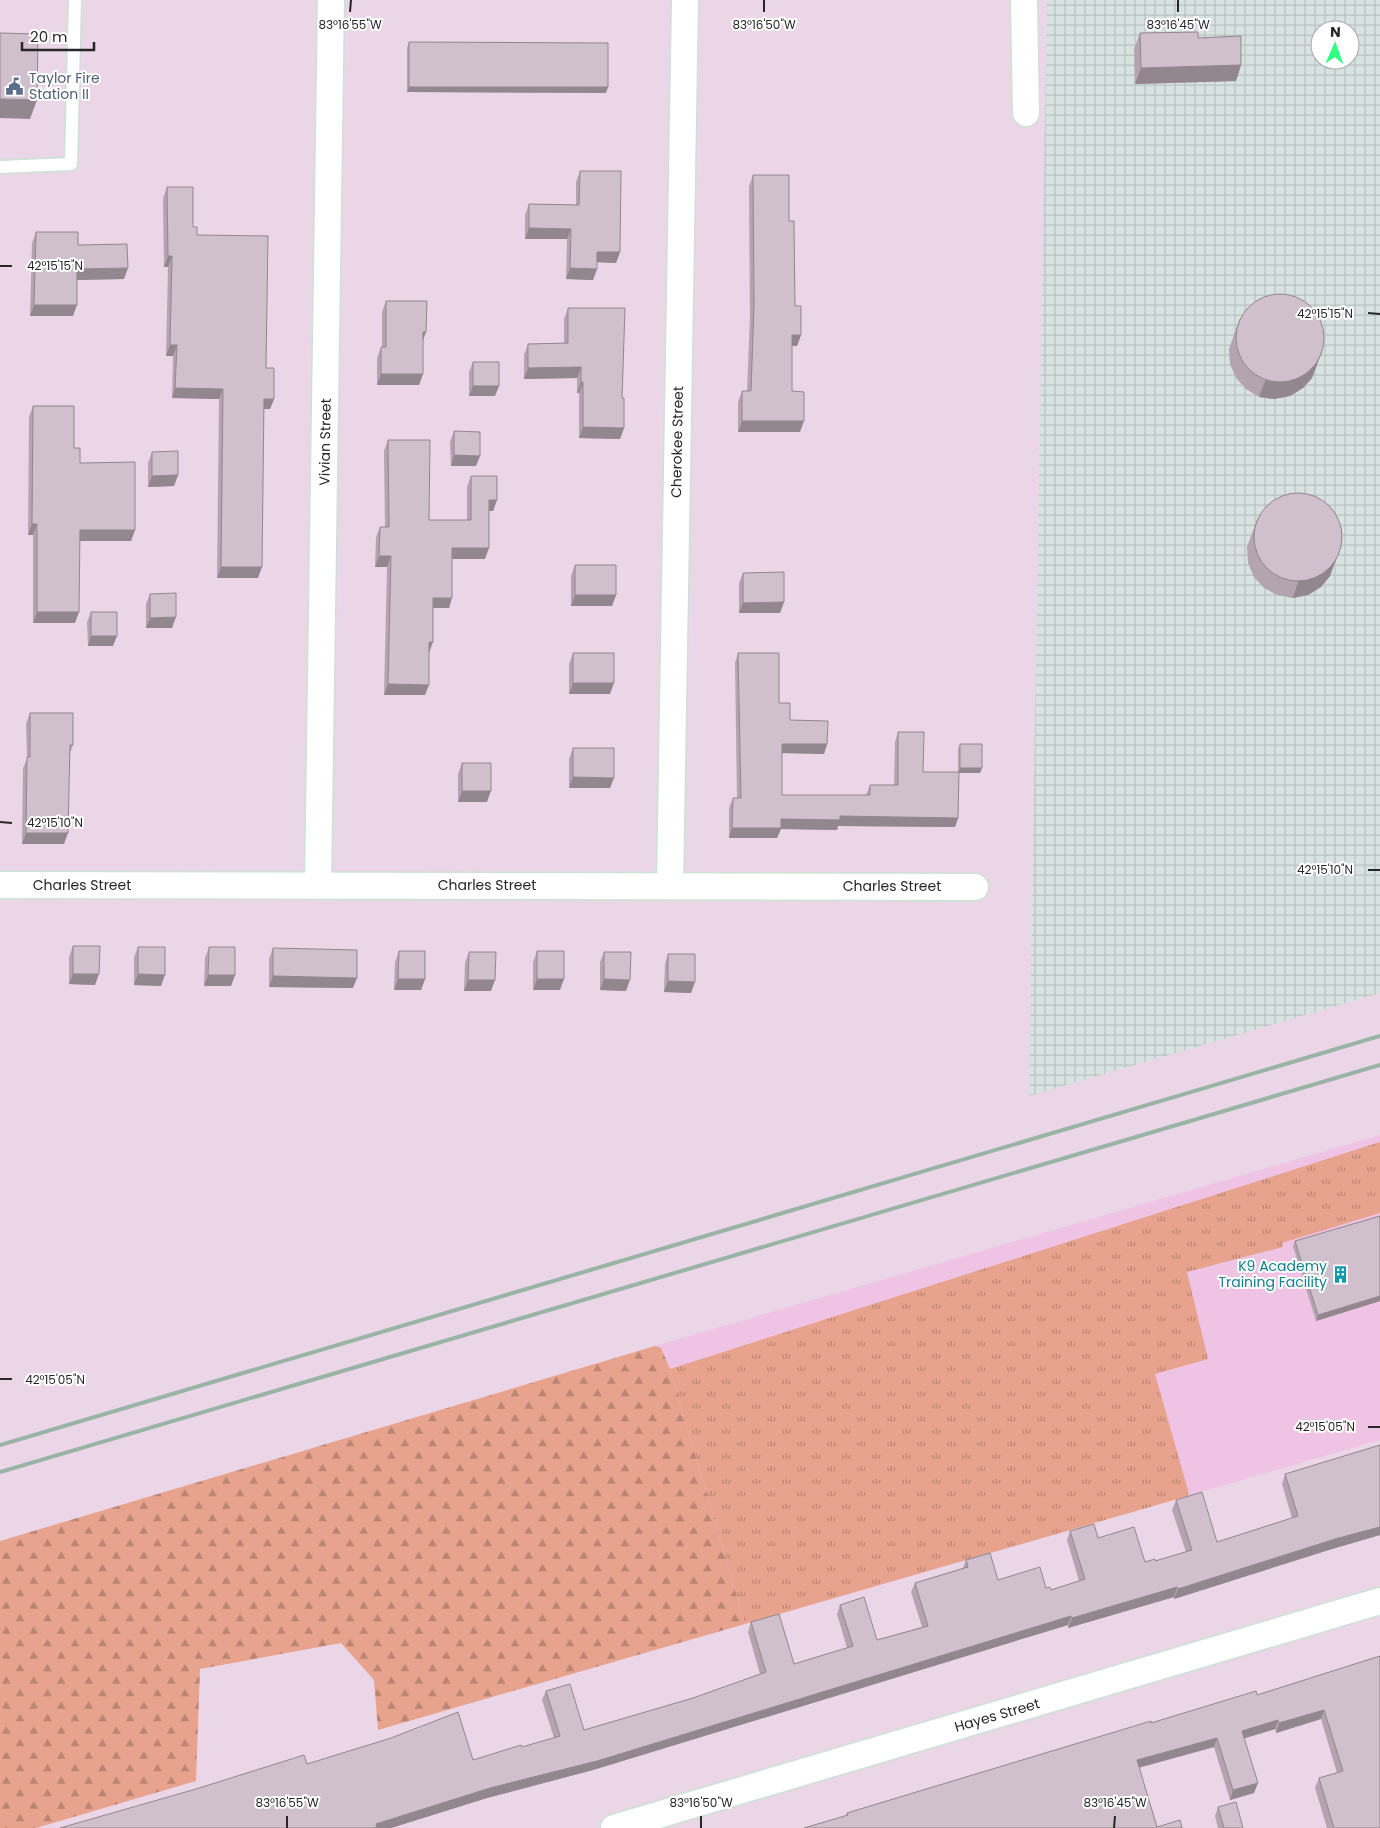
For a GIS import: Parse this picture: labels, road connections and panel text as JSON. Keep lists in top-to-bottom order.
{
  "streets": {
    "street": [
      "Vivian Street",
      "Cherokee Street",
      "Charles Street",
      "Hayes Street"
    ]
  },
  "crossings": [
    ["Vivian Street", "Charles Street"],
    ["Cherokee Street", "Charles Street"]
  ],
  "places": {
    "public building": ["Taylor Fire Station II"],
    "building": ["K9 Academy Training Facility"]
  },
  "scale_bar": "20 m",
  "north": "top",
  "coordinates": [
    "83°16'55\"W",
    "83°16'50\"W",
    "83°16'45\"W",
    "42°15'15\"N",
    "42°15'10\"N",
    "42°15'05\"N"
  ]
}
